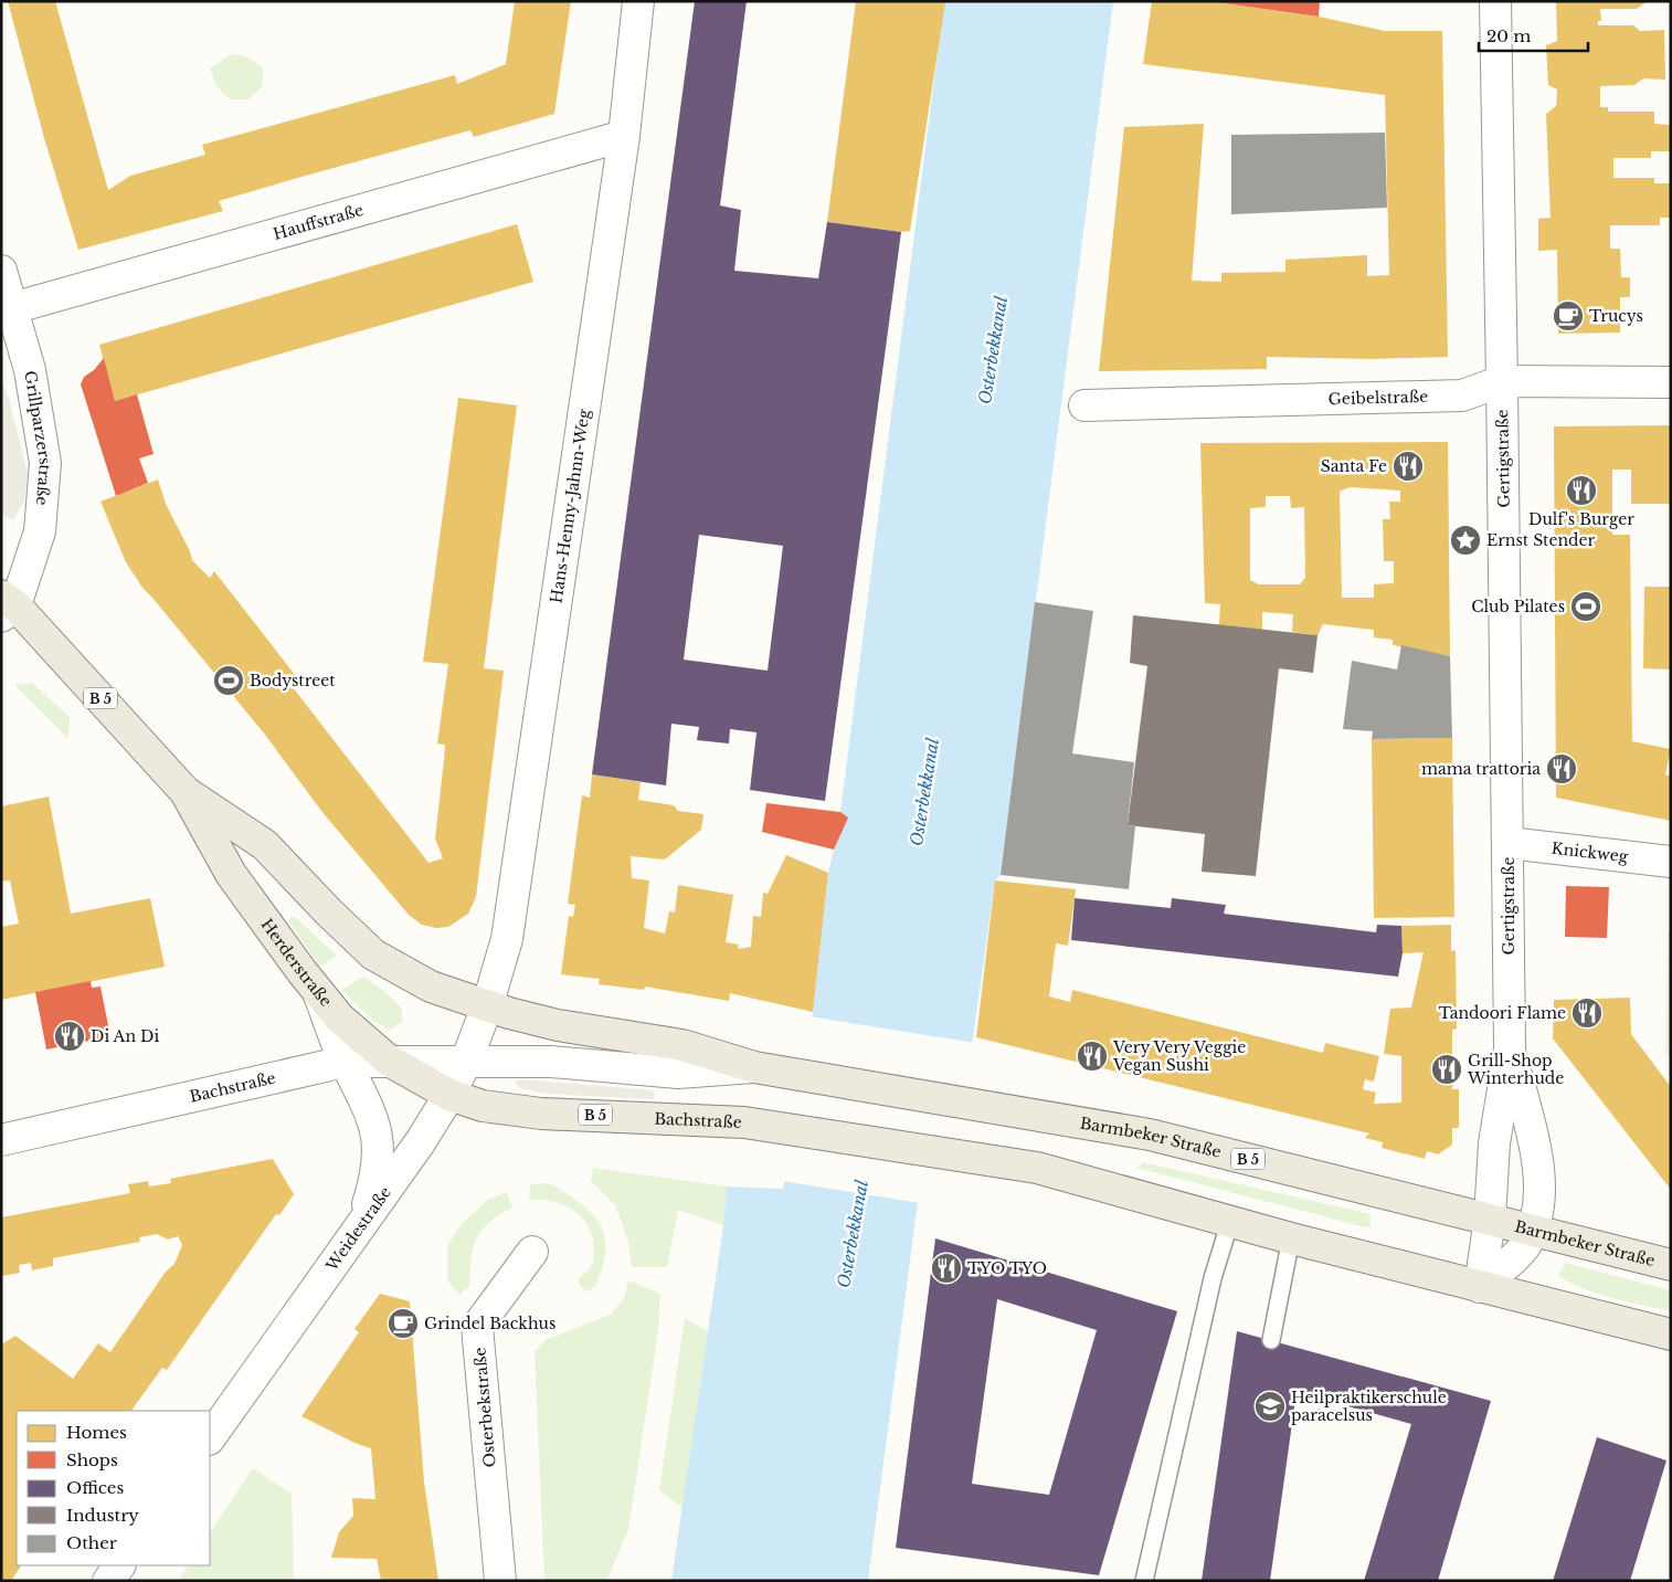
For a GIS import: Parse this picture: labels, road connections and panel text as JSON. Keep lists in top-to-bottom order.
{
  "streets": {
    "main road": [
      "B 5",
      "Herderstraße",
      "Bachstraße",
      "Barmbeker Straße"
    ],
    "street": [
      "Hauffstraße",
      "Geibelstraße",
      "Grillparzerstraße",
      "Gertigstraße",
      "Hans-Henny-Jahnn-Weg",
      "Knickweg",
      "Weidestraße",
      "Osterbekstraße"
    ]
  },
  "crossings": [
    ["Hauffstraße", "Grillparzerstraße"],
    ["Hauffstraße", "Hans-Henny-Jahnn-Weg"],
    ["Geibelstraße", "Gertigstraße"],
    ["Grillparzerstraße", "Herderstraße"],
    ["Gertigstraße", "B 5"],
    ["Gertigstraße", "Knickweg"],
    ["Gertigstraße", "Barmbeker Straße"],
    ["Hans-Henny-Jahnn-Weg", "B 5"],
    ["Hans-Henny-Jahnn-Weg", "Herderstraße"],
    ["Hans-Henny-Jahnn-Weg", "Weidestraße"],
    ["B 5", "Herderstraße"],
    ["B 5", "Bachstraße"],
    ["B 5", "Barmbeker Straße"],
    ["B 5", "Weidestraße"],
    ["Herderstraße", "Bachstraße"],
    ["Herderstraße", "Weidestraße"],
    ["Bachstraße", "Barmbeker Straße"],
    ["Bachstraße", "Weidestraße"]
  ],
  "water": ["Osterbekkanal"],
  "places": {
    "cafe": ["Trucys", "Grindel Backhus"],
    "restaurant": [
      "Santa Fe",
      "Dulf's Burger",
      "mama trattoria",
      "Tandoori Flame",
      "Di An Di",
      "Very Very Veggie Vegan Sushi",
      "Grill-Shop Winterhude",
      "TYO TYO"
    ],
    "place": ["Ernst Stender"],
    "sports": ["Club Pilates", "Bodystreet"],
    "school or university": ["Heilpraktikerschule paracelsus"]
  },
  "legend": [
    "Homes",
    "Shops",
    "Offices",
    "Industry",
    "Other"
  ],
  "scale_bar": "20 m"
}
